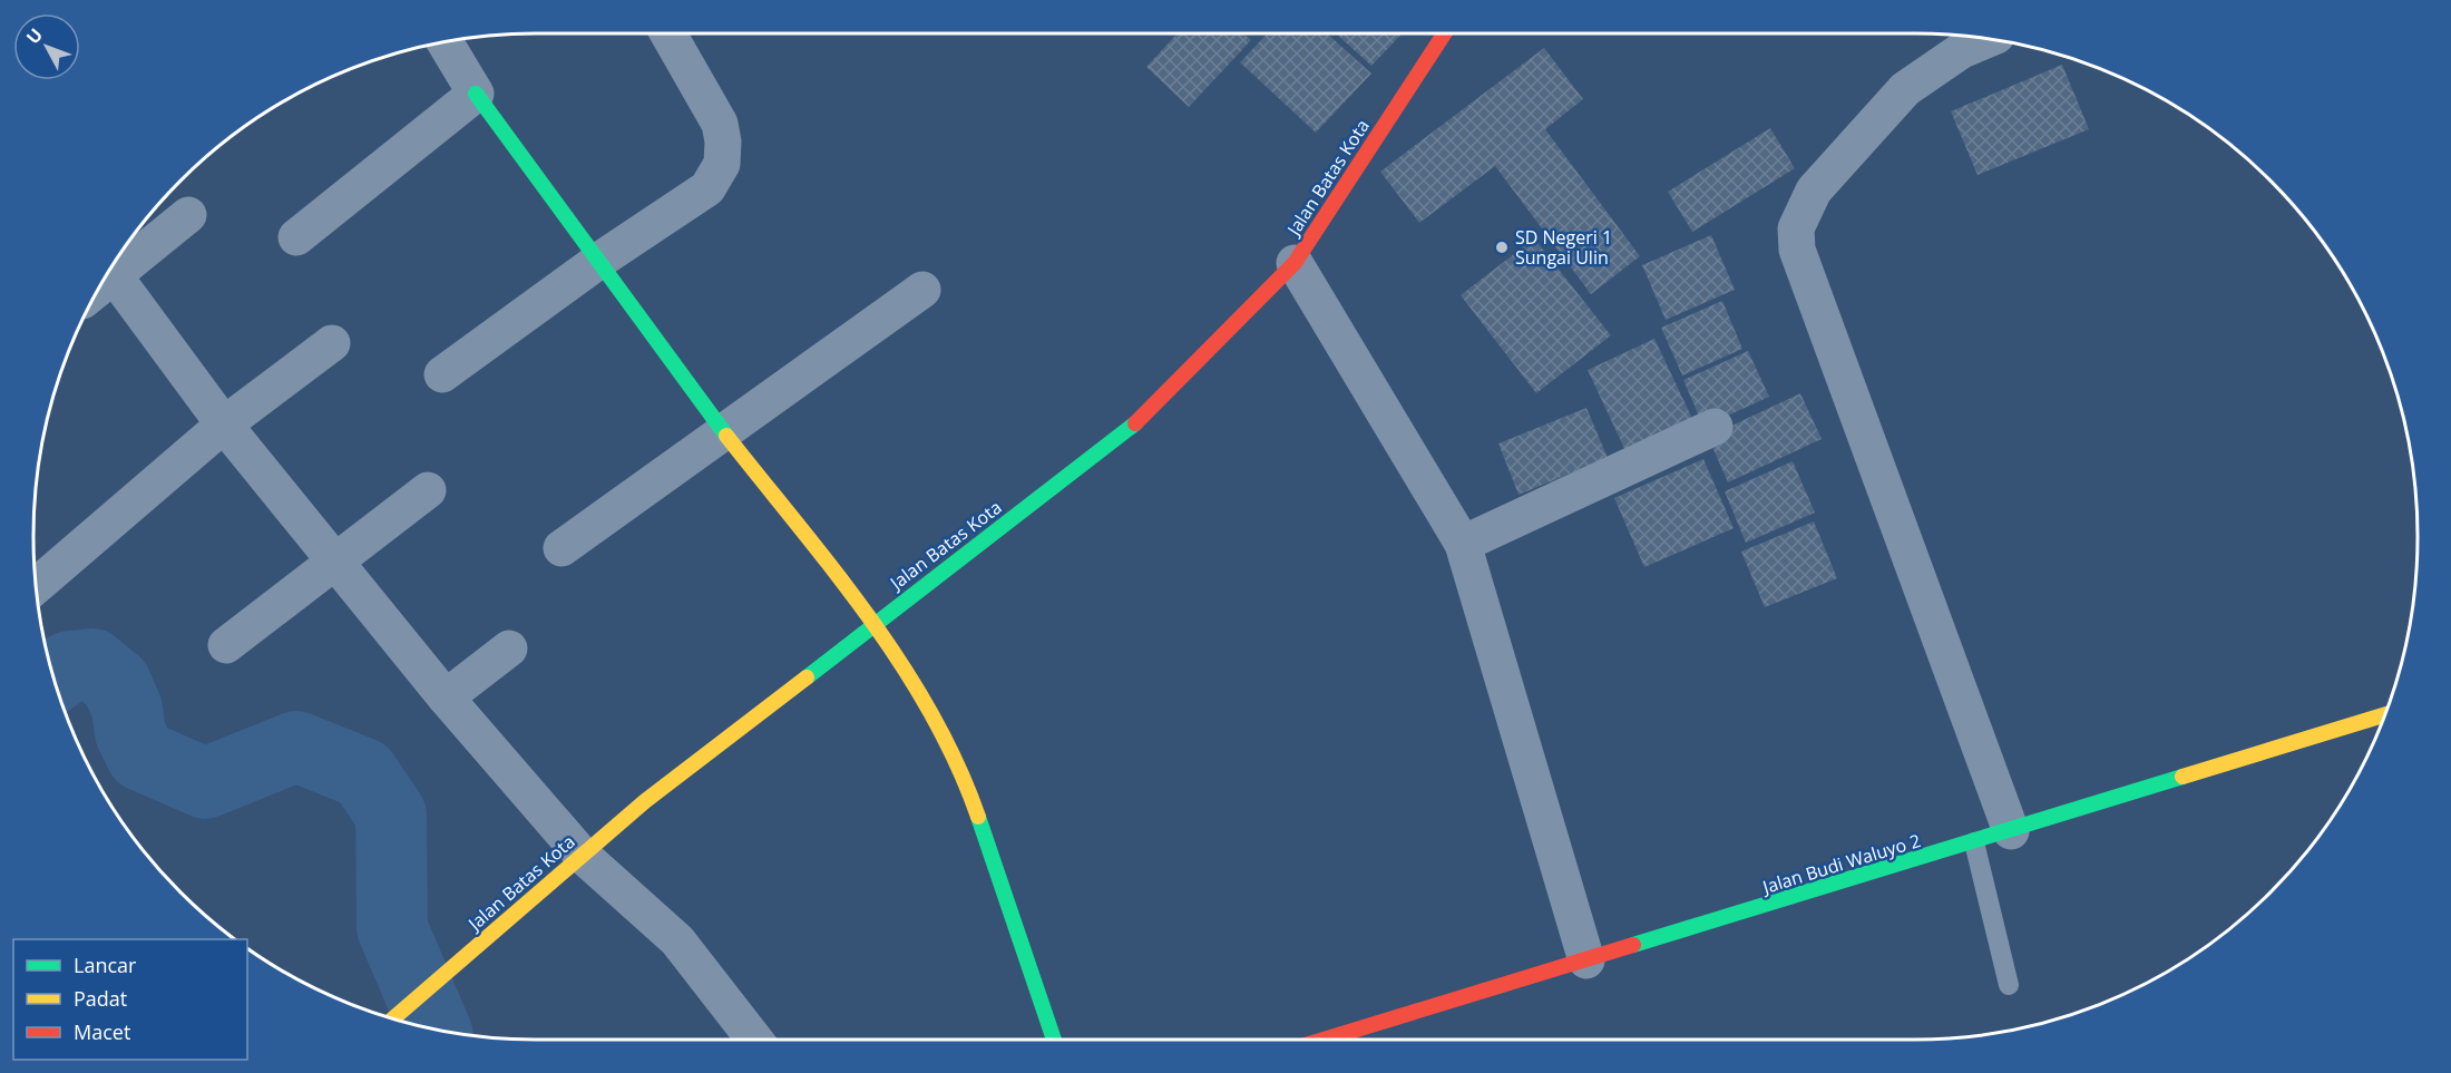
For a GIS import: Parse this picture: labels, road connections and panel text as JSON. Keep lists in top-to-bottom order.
{
  "streets": {
    "street": ["Jalan Batas Kota", "Jalan Budi Waluyo 2"]
  },
  "places": ["SD Negeri 1 Sungai Ulin"],
  "legend": ["Lancar", "Padat", "Macet"],
  "north": "top left"
}
